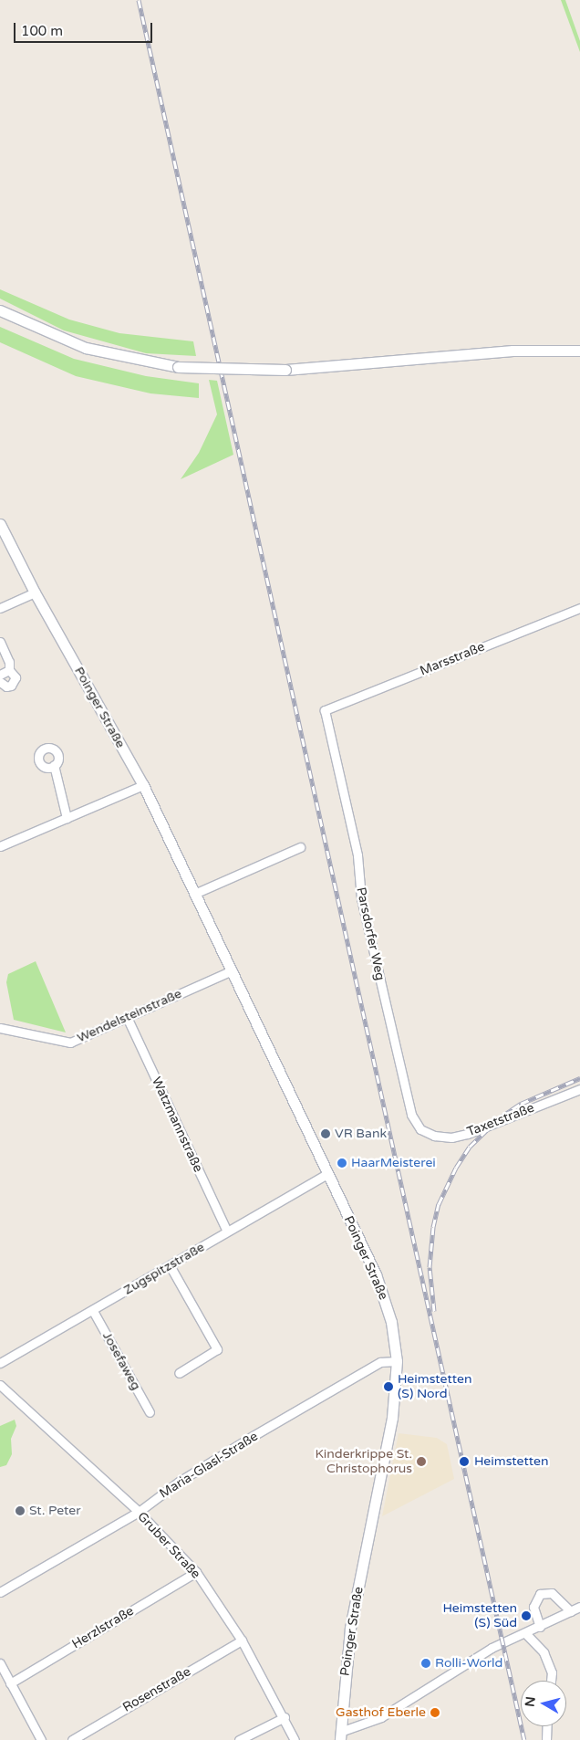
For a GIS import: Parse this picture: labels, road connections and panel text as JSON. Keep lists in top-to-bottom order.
{
  "streets": {
    "street": [
      "Marsstraße",
      "Poinger Straße",
      "Parsdorfer Weg",
      "Wendelsteinstraße",
      "Taxetstraße",
      "Watzmannstraße",
      "Zugspitzstraße",
      "Josefaweg",
      "Maria-Glasl-Straße",
      "Gruber Straße",
      "Herzlstraße",
      "Rosenstraße"
    ]
  },
  "crossings": [
    ["Marsstraße", "Parsdorfer Weg"],
    ["Poinger Straße", "Wendelsteinstraße"],
    ["Poinger Straße", "Zugspitzstraße"],
    ["Poinger Straße", "Maria-Glasl-Straße"],
    ["Parsdorfer Weg", "Taxetstraße"],
    ["Wendelsteinstraße", "Watzmannstraße"],
    ["Watzmannstraße", "Zugspitzstraße"],
    ["Zugspitzstraße", "Josefaweg"],
    ["Maria-Glasl-Straße", "Gruber Straße"],
    ["Gruber Straße", "Herzlstraße"],
    ["Gruber Straße", "Rosenstraße"]
  ],
  "places": [
    "VR Bank",
    "HaarMeisterei",
    "Heimstetten (S) Nord",
    "Kinderkrippe St. Christophorus",
    "Heimstetten",
    "St. Peter",
    "Heimstetten (S) Süd",
    "Rolli-World",
    "Gasthof Eberle"
  ],
  "scale_bar": "100 m",
  "north": "left"
}
